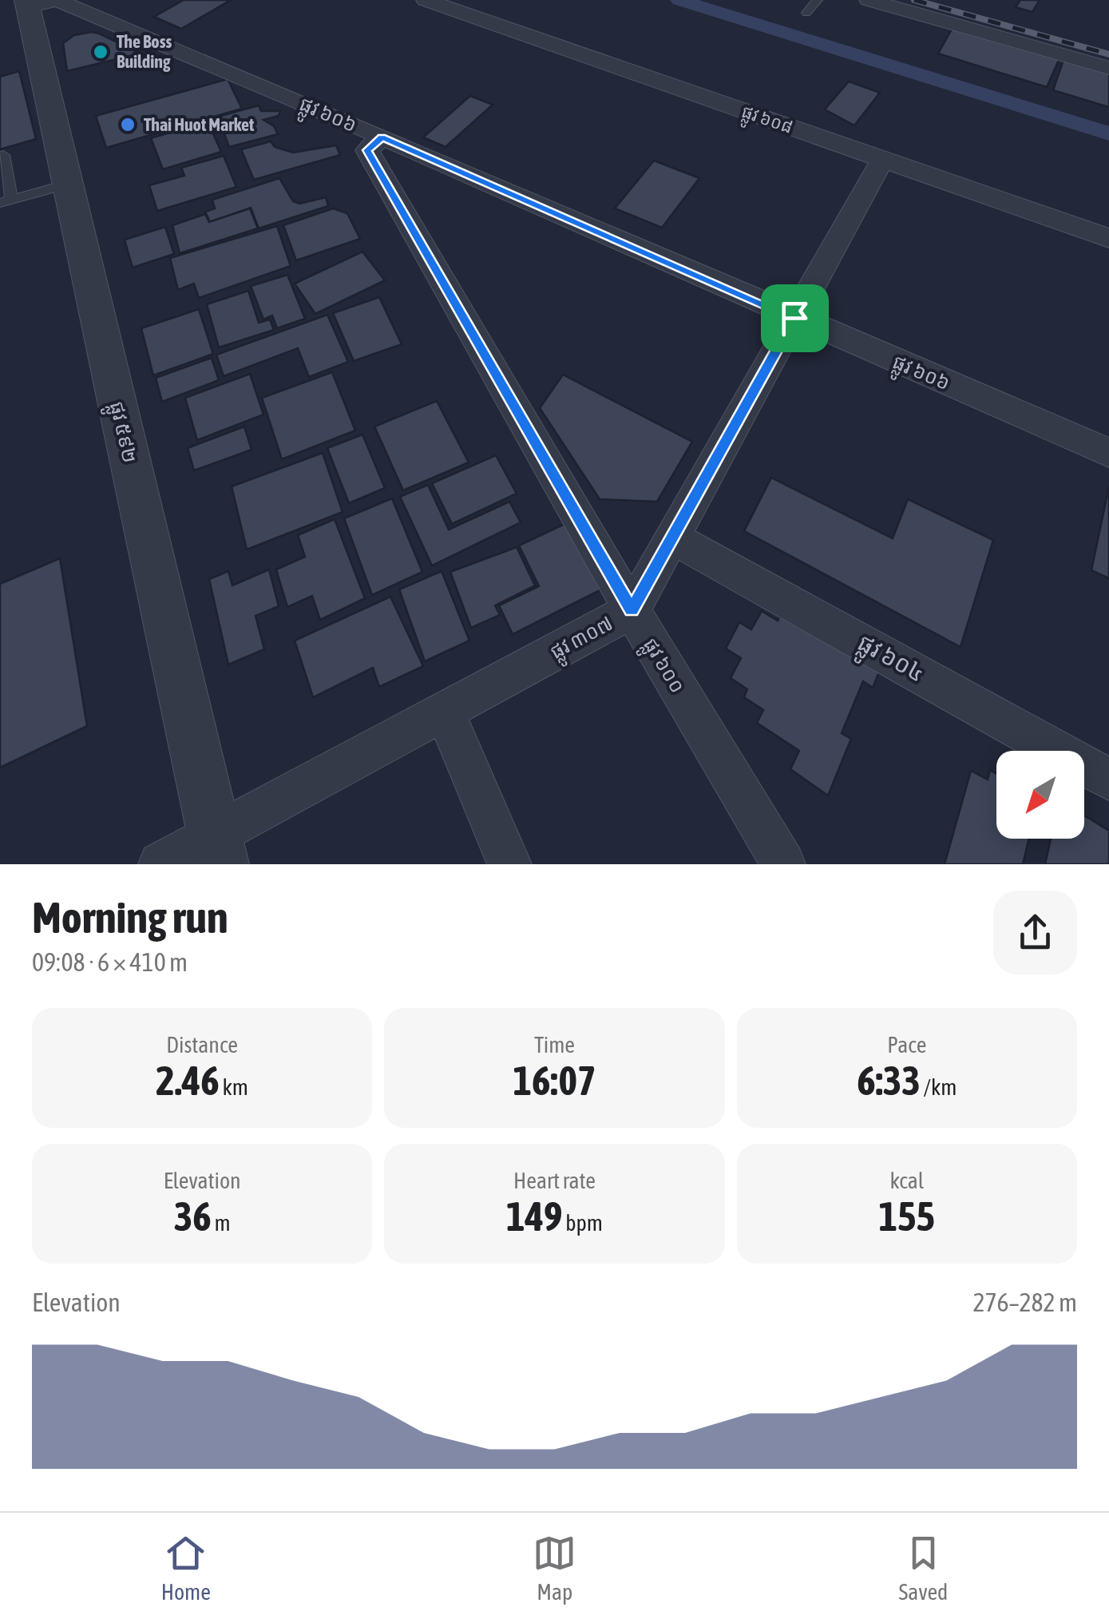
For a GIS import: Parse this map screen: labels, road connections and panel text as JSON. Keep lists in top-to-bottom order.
{
  "streets": {
    "street": [
      "ផ្លូវ ៦០៦",
      "ផ្លូវ ៦០៨",
      "ផ្លូវ ៥៩២",
      "ផ្លូវ ៣០៧",
      "ផ្លូវ ៦០៤",
      "ផ្លូវ ៦០០"
    ]
  },
  "crossings": [
    ["ផ្លូវ ៦០៦", "ផ្លូវ ៥៩២"],
    ["ផ្លូវ ៦០៦", "ផ្លូវ ៣០៧"],
    ["ផ្លូវ ៦០៦", "ផ្លូវ ៦០០"],
    ["ផ្លូវ ៦០៨", "ផ្លូវ ៣០៧"],
    ["ផ្លូវ ៥៩២", "ផ្លូវ ៣០៧"],
    ["ផ្លូវ ៣០៧", "ផ្លូវ ៦០៤"],
    ["ផ្លូវ ៣០៧", "ផ្លូវ ៦០០"]
  ],
  "places": ["The Boss Building", "Thai Huot Market"],
  "north": "bottom left",
  "page": {
    "heading": ["Morning run", "09:08 · 6 × 410 m"],
    "stats": [
      ["Distance", "2.46 km"],
      ["Time", "16:07"],
      ["Pace", "6:33 /km"],
      ["Elevation", "36 m"],
      ["Heart rate", "149 bpm"],
      ["kcal", "155"]
    ],
    "chart": ["Elevation", "276–282 m"],
    "tabs": ["Home", "Map", "Saved"]
  }
}
